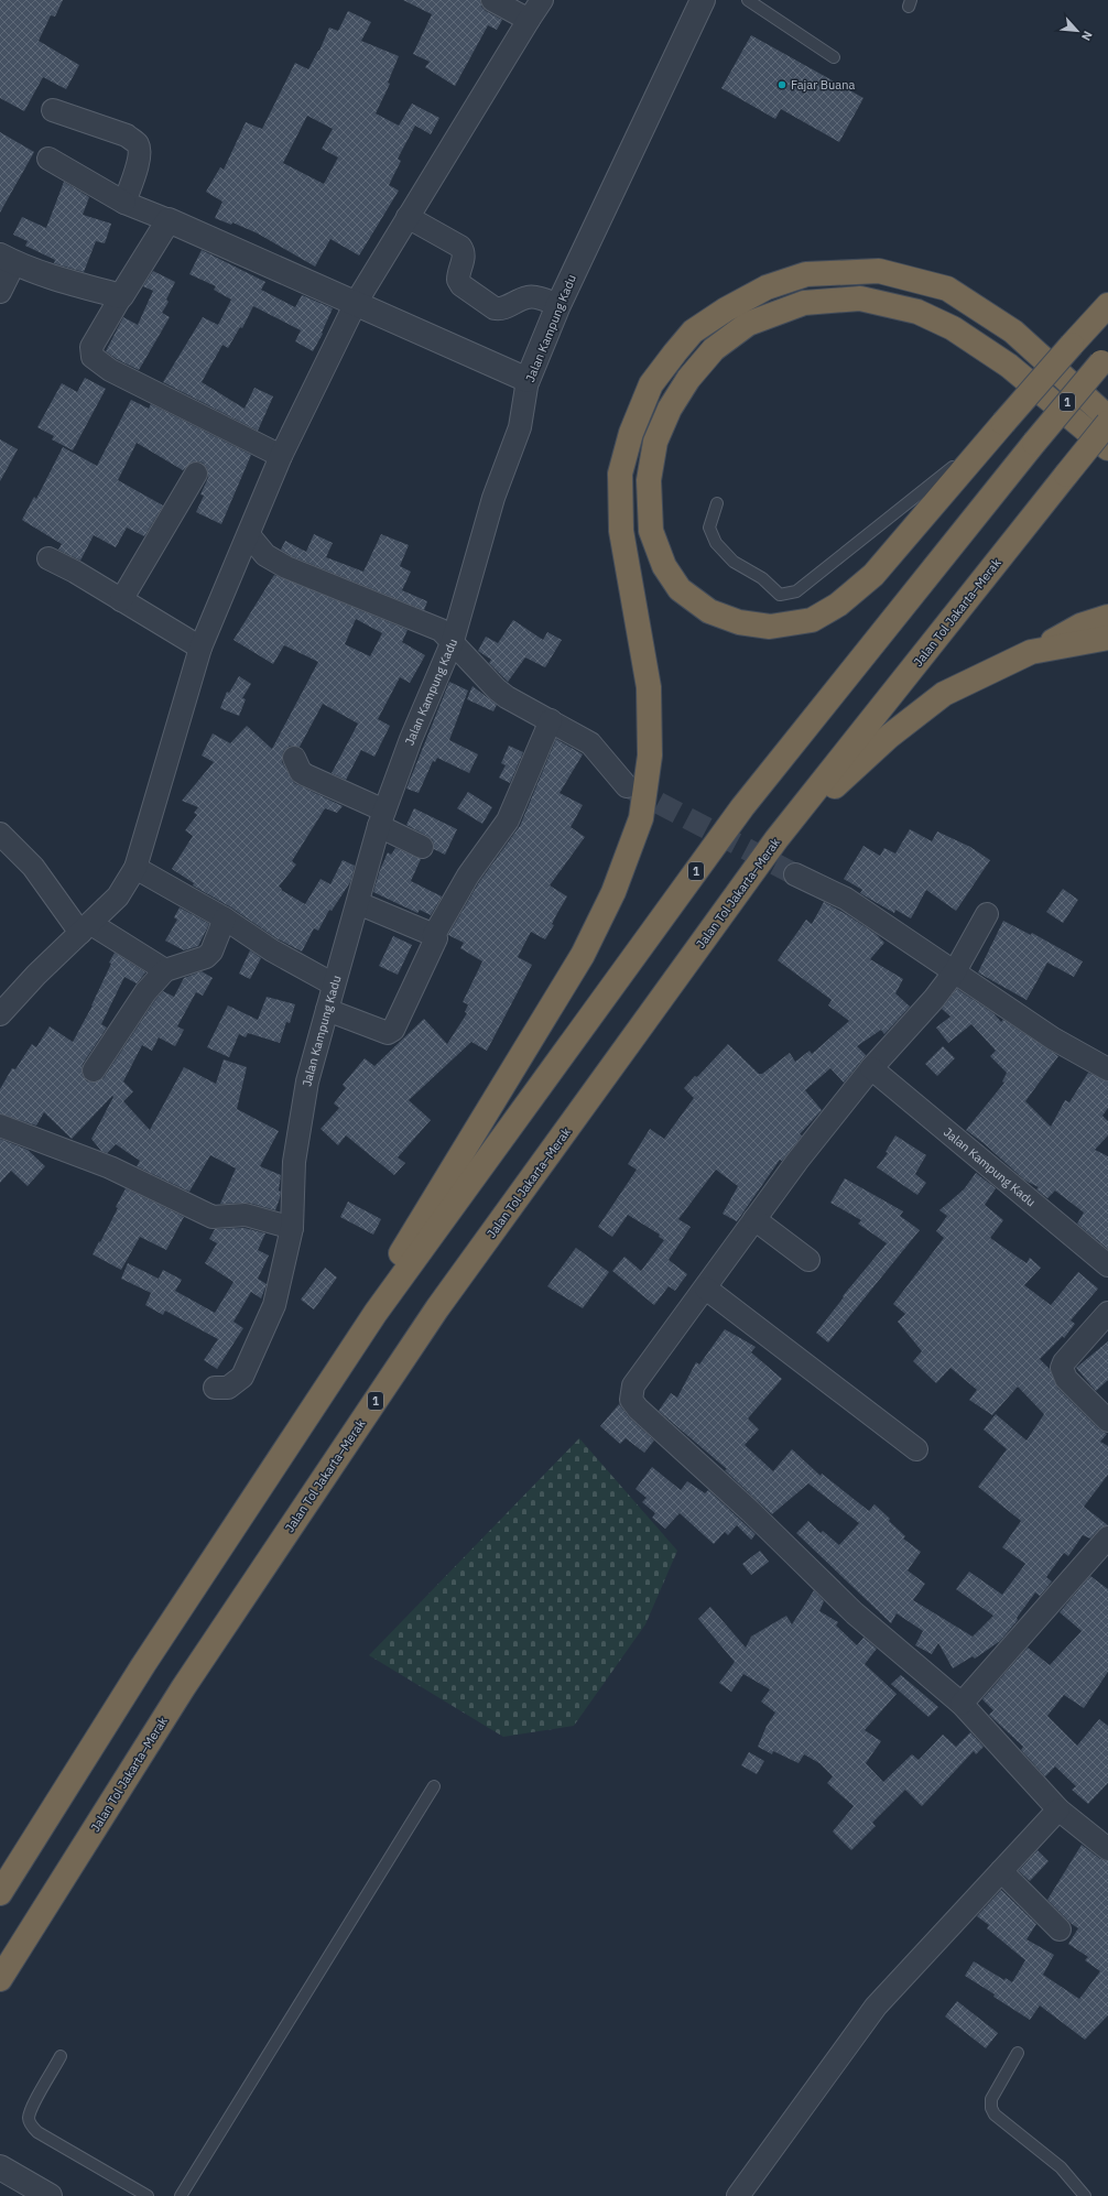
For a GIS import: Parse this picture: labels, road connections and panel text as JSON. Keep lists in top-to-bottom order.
{
  "streets": {
    "highway": ["1", "Jalan Tol Jakarta–Merak"],
    "street": ["Jalan Kampung Kadu"]
  },
  "places": ["Fajar Buana"],
  "north": "bottom right"
}
